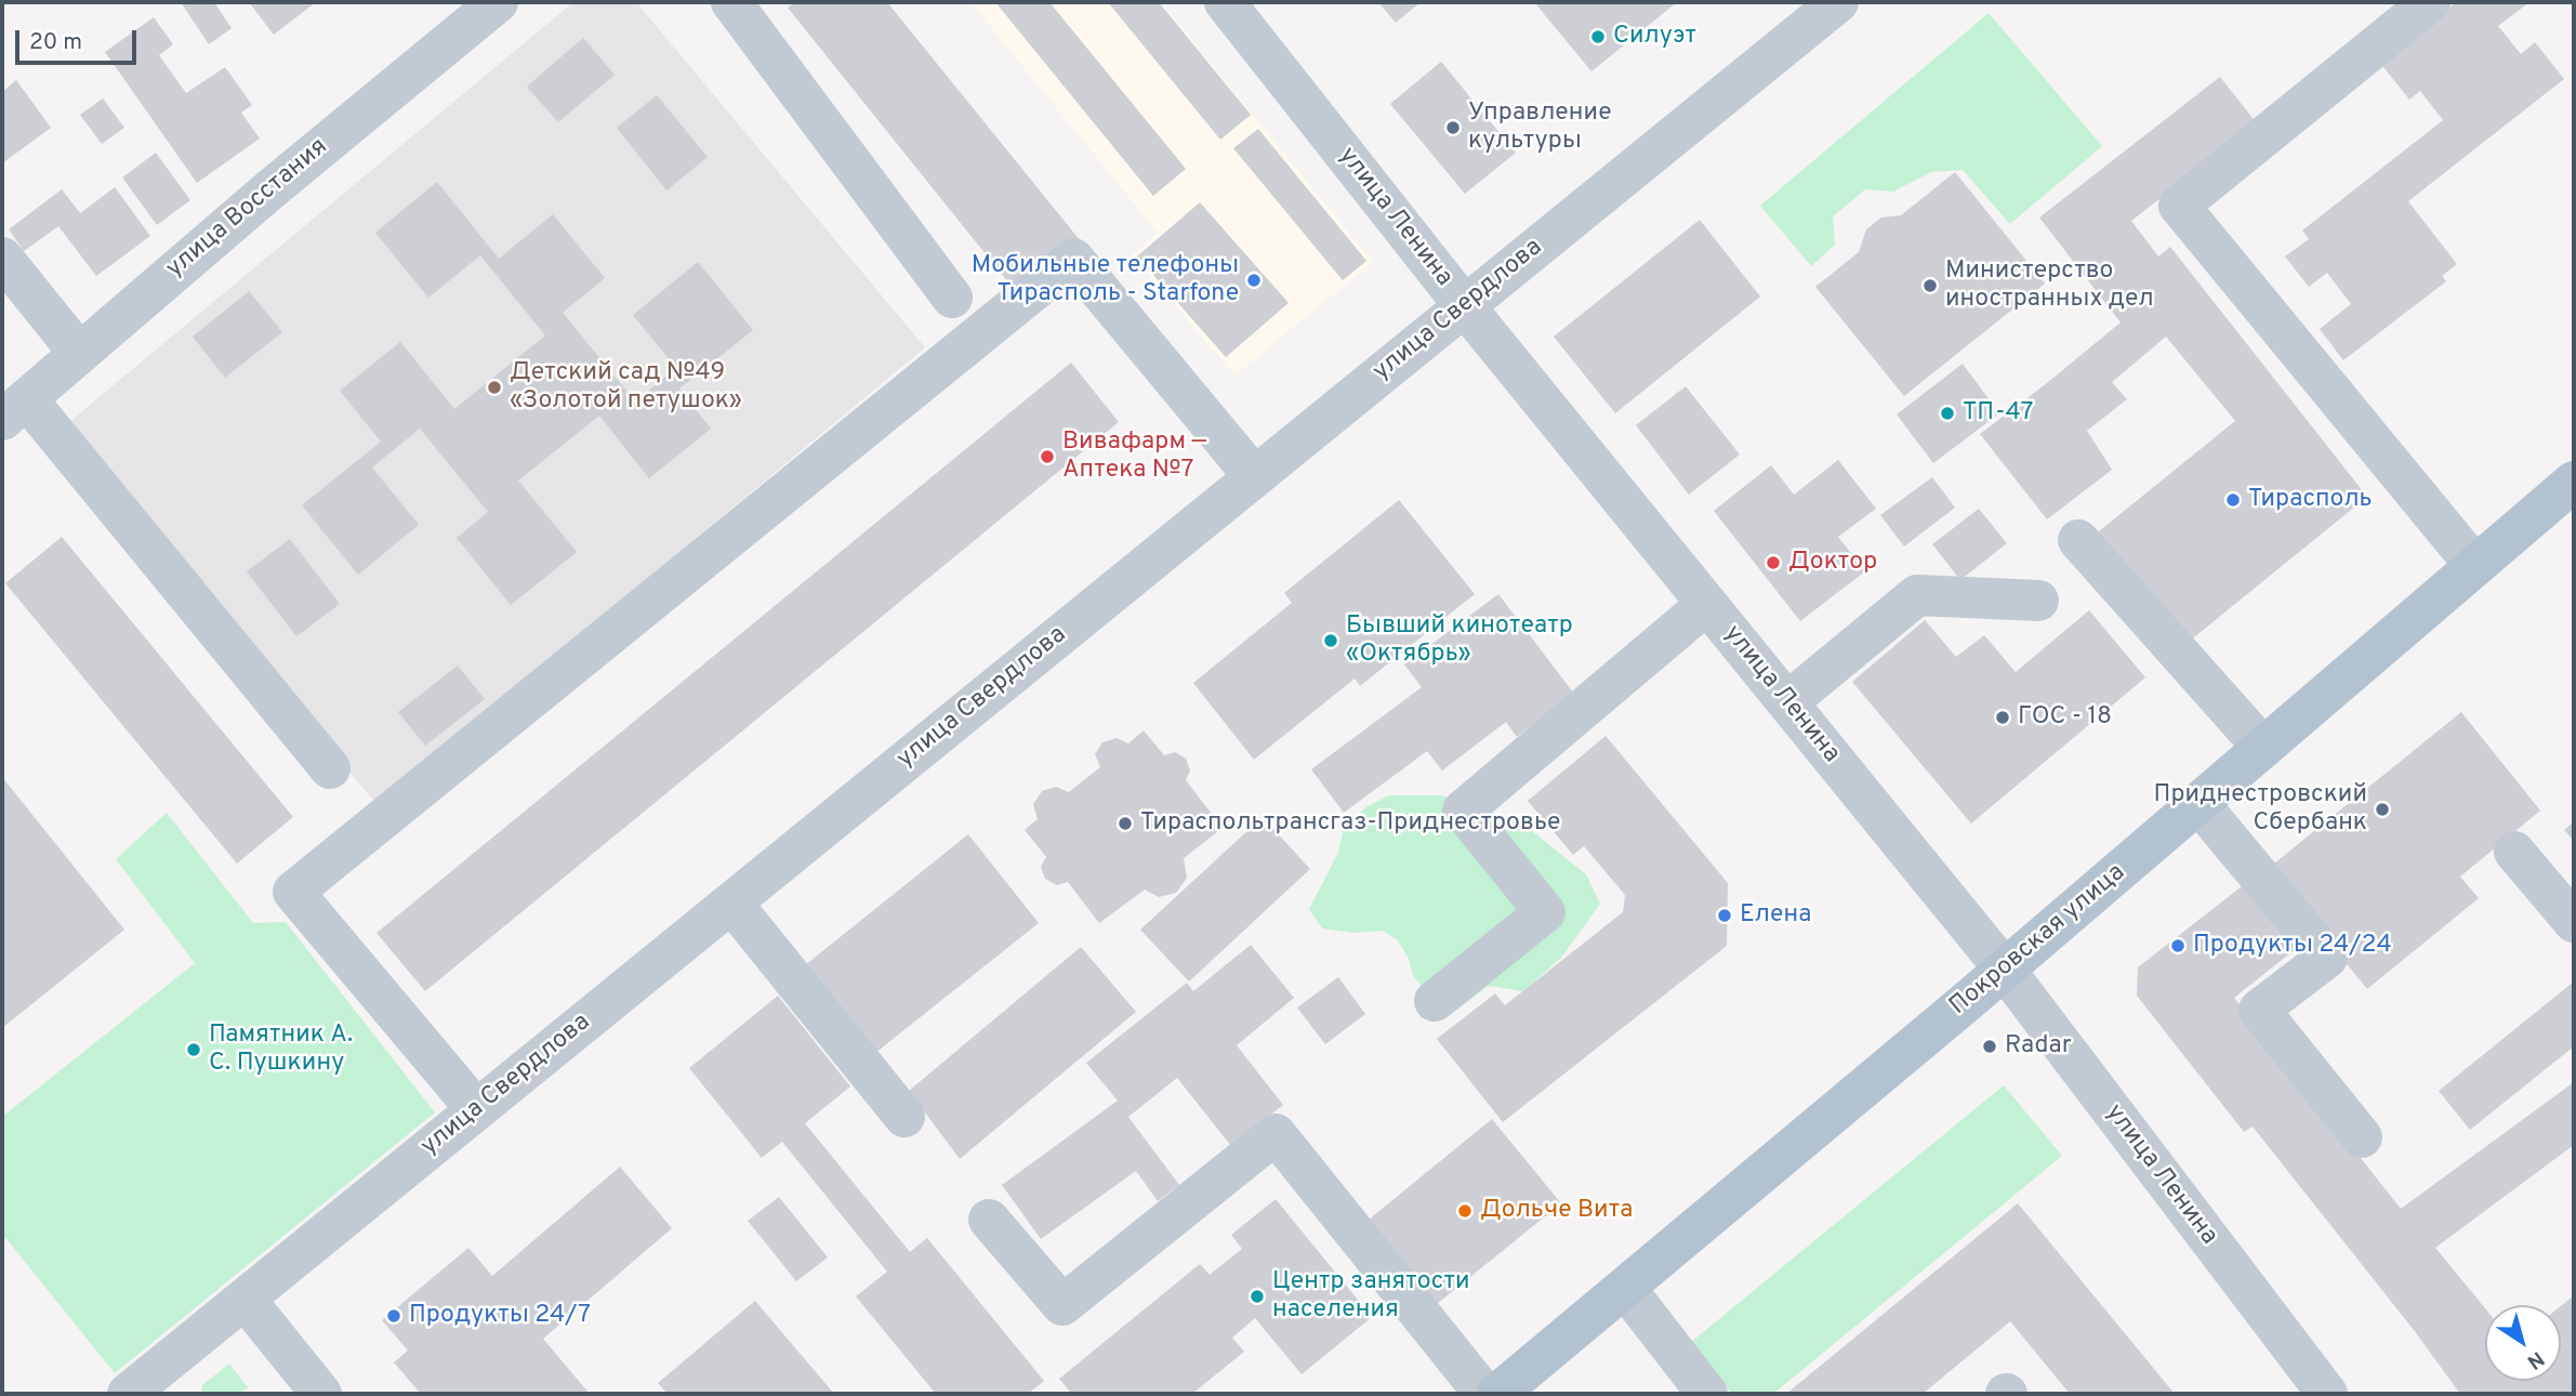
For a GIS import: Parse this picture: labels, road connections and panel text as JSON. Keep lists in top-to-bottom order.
{
  "streets": {
    "main road": ["Покровская улица"],
    "street": ["улица Восстания", "улица Ленина", "улица Свердлова"]
  },
  "crossings": [
    ["улица Ленина", "улица Свердлова"],
    ["улица Ленина", "Покровская улица"]
  ],
  "places": [
    "Силуэт",
    "Управление культуры",
    "Мобильные телефоны Тирасполь - Starfone",
    "Министерство иностранных дел",
    "Детский сад №49 «Золотой петушок»",
    "ТП-47",
    "Вивафарм — Аптека №7",
    "Тирасполь",
    "Доктор",
    "Бывший кинотеатр «Октябрь»",
    "ГОС - 18",
    "Приднестровский Сбербанк",
    "Тираспольтрансгаз-Приднестровье",
    "Елена",
    "Продукты 24/24",
    "Radar",
    "Памятник А. С. Пушкину",
    "Дольче Вита",
    "Центр занятости населения",
    "Продукты 24/7"
  ],
  "scale_bar": "20 m",
  "north": "bottom right"
}
